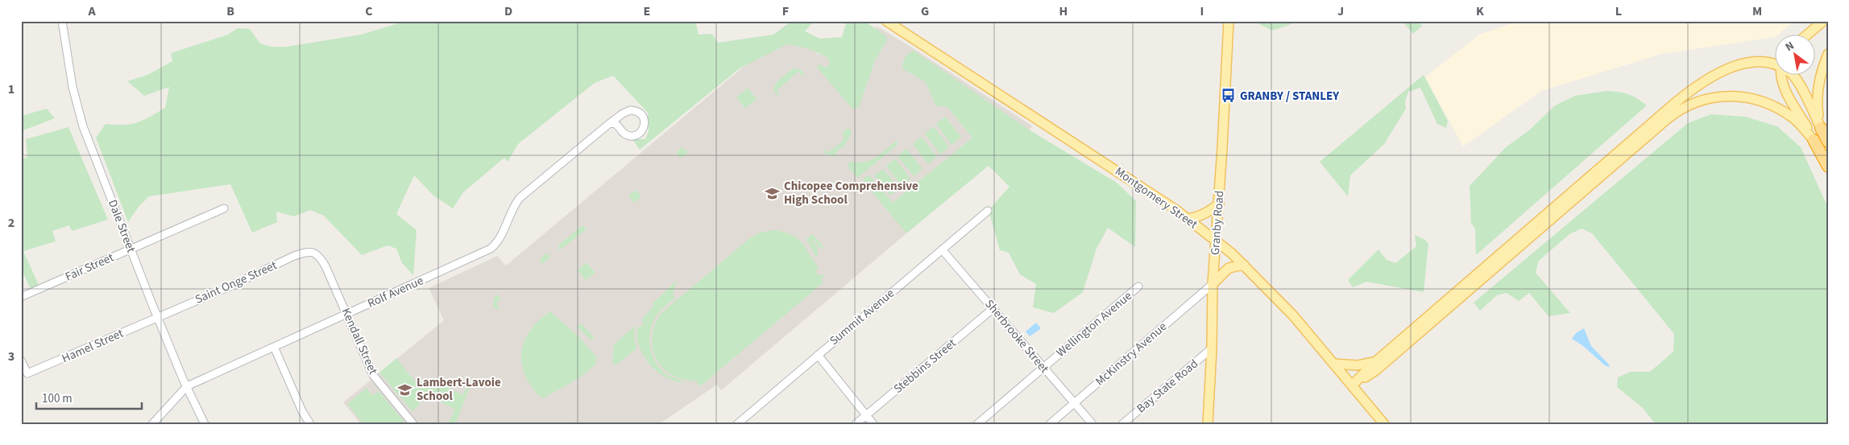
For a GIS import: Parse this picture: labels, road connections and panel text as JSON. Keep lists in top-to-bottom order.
{
  "streets": {
    "main road": ["Montgomery Street", "Granby Road"],
    "street": [
      "Dale Street",
      "Fair Street",
      "Saint Onge Street",
      "Rolf Avenue",
      "Summit Avenue",
      "Wellington Avenue",
      "Sherbrooke Street",
      "Kendall Street",
      "Hamel Street",
      "McKinstry Avenue",
      "Stebbins Street",
      "Bay State Road"
    ]
  },
  "crossings": [
    ["Montgomery Street", "Granby Road"],
    ["Granby Road", "McKinstry Avenue"],
    ["Granby Road", "Bay State Road"],
    ["Dale Street", "Fair Street"],
    ["Dale Street", "Saint Onge Street"],
    ["Dale Street", "Rolf Avenue"],
    ["Dale Street", "Hamel Street"],
    ["Saint Onge Street", "Kendall Street"],
    ["Saint Onge Street", "Hamel Street"],
    ["Rolf Avenue", "Kendall Street"],
    ["Summit Avenue", "Sherbrooke Street"],
    ["Wellington Avenue", "Sherbrooke Street"],
    ["Sherbrooke Street", "McKinstry Avenue"],
    ["Sherbrooke Street", "Stebbins Street"]
  ],
  "places": {
    "bus stop": ["GRANBY / STANLEY"],
    "school or university": ["Chicopee Comprehensive High School", "Lambert-Lavoie School"]
  },
  "scale_bar": "100 m",
  "north": "top left",
  "grid": {
    "columns": [
      "A",
      "B",
      "C",
      "D",
      "E",
      "F",
      "G",
      "H",
      "I",
      "J",
      "K",
      "L",
      "M"
    ],
    "rows": ["1", "2", "3"]
  }
}
